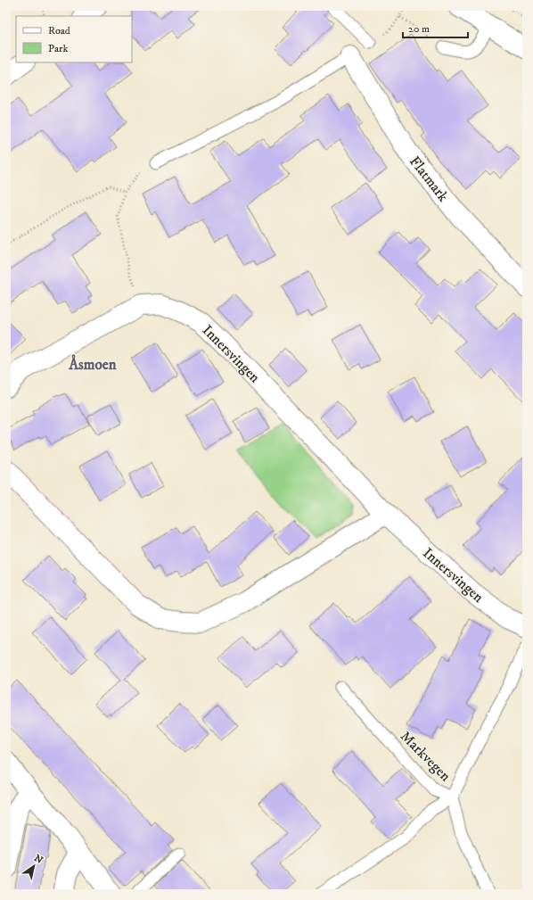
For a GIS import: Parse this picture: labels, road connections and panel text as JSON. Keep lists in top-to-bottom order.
{
  "streets": {
    "street": ["Flatmark", "Innersvingen"],
    "lane": ["Markvegen"]
  },
  "districts": ["Åsmoen"],
  "legend": ["Road", "Park"],
  "scale_bar": "20 m",
  "north": "top right"
}
